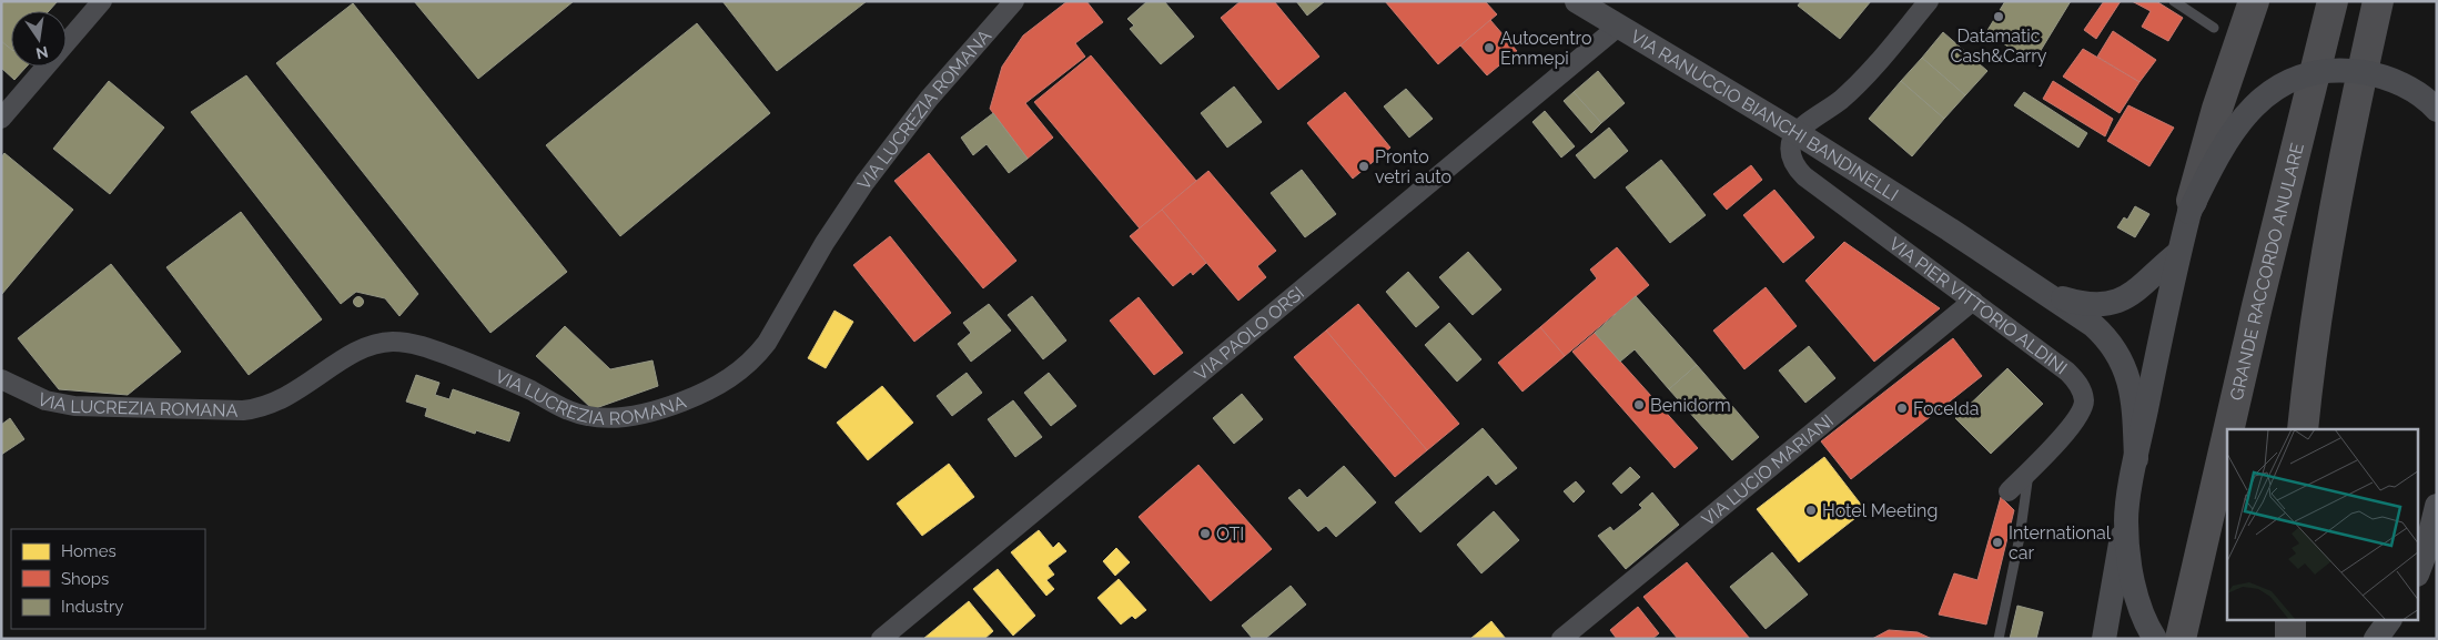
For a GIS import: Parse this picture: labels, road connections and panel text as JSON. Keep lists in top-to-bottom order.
{
  "streets": {
    "highway": ["GRANDE RACCORDO ANULARE"],
    "street": [
      "VIA LUCREZIA ROMANA",
      "VIA RANUCCIO BIANCHI BANDINELLI",
      "VIA PIER VITTORIO ALDINI",
      "VIA PAOLO ORSI",
      "VIA LUCIO MARIANI"
    ]
  },
  "crossings": [
    ["VIA RANUCCIO BIANCHI BANDINELLI", "VIA PIER VITTORIO ALDINI"],
    ["VIA RANUCCIO BIANCHI BANDINELLI", "VIA PAOLO ORSI"],
    ["VIA PIER VITTORIO ALDINI", "VIA LUCIO MARIANI"]
  ],
  "places": [
    "Datamatic Cash&Carry",
    "Autocentro Emmepi",
    "Pronto vetri auto",
    "Benidorm",
    "Focelda",
    "Hotel Meeting",
    "OTI",
    "International car"
  ],
  "legend": ["Homes", "Shops", "Industry"],
  "north": "bottom"
}
